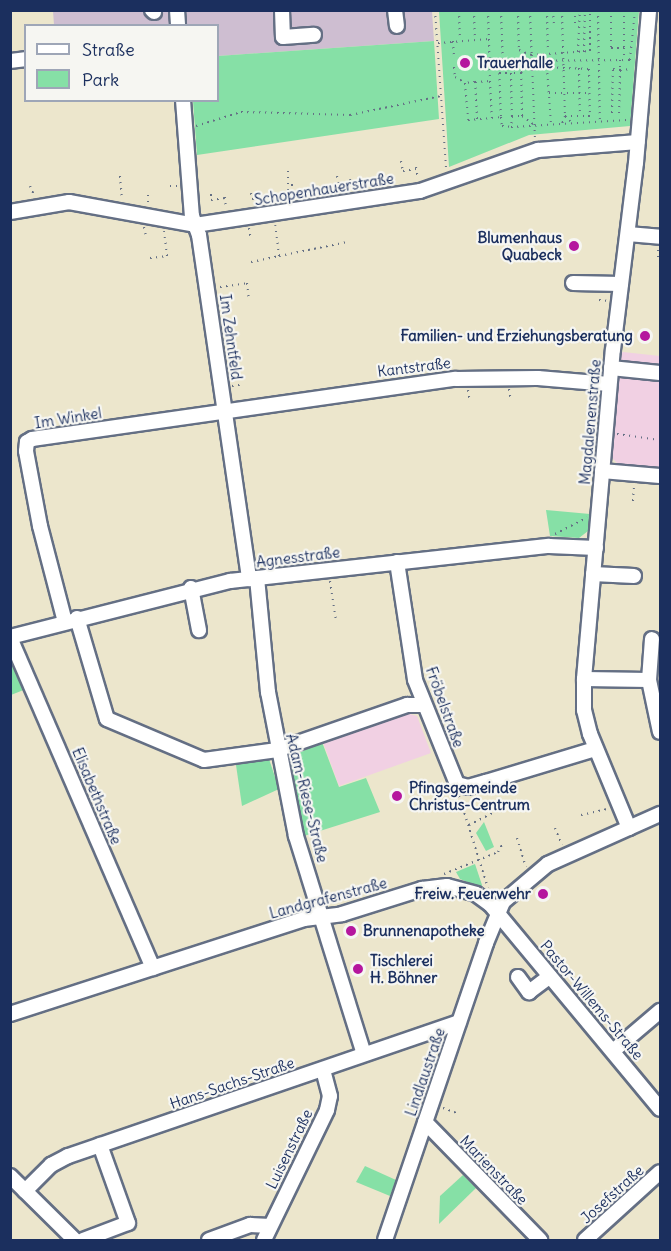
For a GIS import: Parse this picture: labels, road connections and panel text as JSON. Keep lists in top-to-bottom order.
{
  "streets": {
    "street": [
      "Schopenhauerstraße",
      "Im Zehntfeld",
      "Kantstraße",
      "Im Winkel",
      "Magdalenenstraße",
      "Agnesstraße",
      "Fröbelstraße",
      "Elisabethstraße",
      "Adam-Riese-Straße",
      "Landgrafenstraße",
      "Pastor-Willems-Straße",
      "Lindlaustraße",
      "Hans-Sachs-Straße",
      "Luisenstraße",
      "Marienstraße",
      "Josefstraße"
    ]
  },
  "crossings": [
    ["Schopenhauerstraße", "Im Zehntfeld"],
    ["Schopenhauerstraße", "Magdalenenstraße"],
    ["Im Zehntfeld", "Kantstraße"],
    ["Im Zehntfeld", "Im Winkel"],
    ["Im Zehntfeld", "Agnesstraße"],
    ["Im Zehntfeld", "Adam-Riese-Straße"],
    ["Kantstraße", "Im Winkel"],
    ["Kantstraße", "Magdalenenstraße"],
    ["Im Winkel", "Agnesstraße"],
    ["Magdalenenstraße", "Agnesstraße"],
    ["Agnesstraße", "Fröbelstraße"],
    ["Agnesstraße", "Elisabethstraße"],
    ["Agnesstraße", "Adam-Riese-Straße"],
    ["Elisabethstraße", "Landgrafenstraße"],
    ["Adam-Riese-Straße", "Landgrafenstraße"],
    ["Adam-Riese-Straße", "Hans-Sachs-Straße"],
    ["Landgrafenstraße", "Pastor-Willems-Straße"],
    ["Landgrafenstraße", "Lindlaustraße"],
    ["Pastor-Willems-Straße", "Lindlaustraße"],
    ["Lindlaustraße", "Hans-Sachs-Straße"],
    ["Lindlaustraße", "Marienstraße"],
    ["Hans-Sachs-Straße", "Luisenstraße"]
  ],
  "places": [
    "Trauerhalle",
    "Blumenhaus Quabeck",
    "Familien- und Erziehungsberatung",
    "Pfingsgemeinde Christus-Centrum",
    "Freiw. Feuerwehr",
    "Brunnenapotheke",
    "Tischlerei H. Böhner"
  ],
  "legend": ["Straße", "Park"]
}
